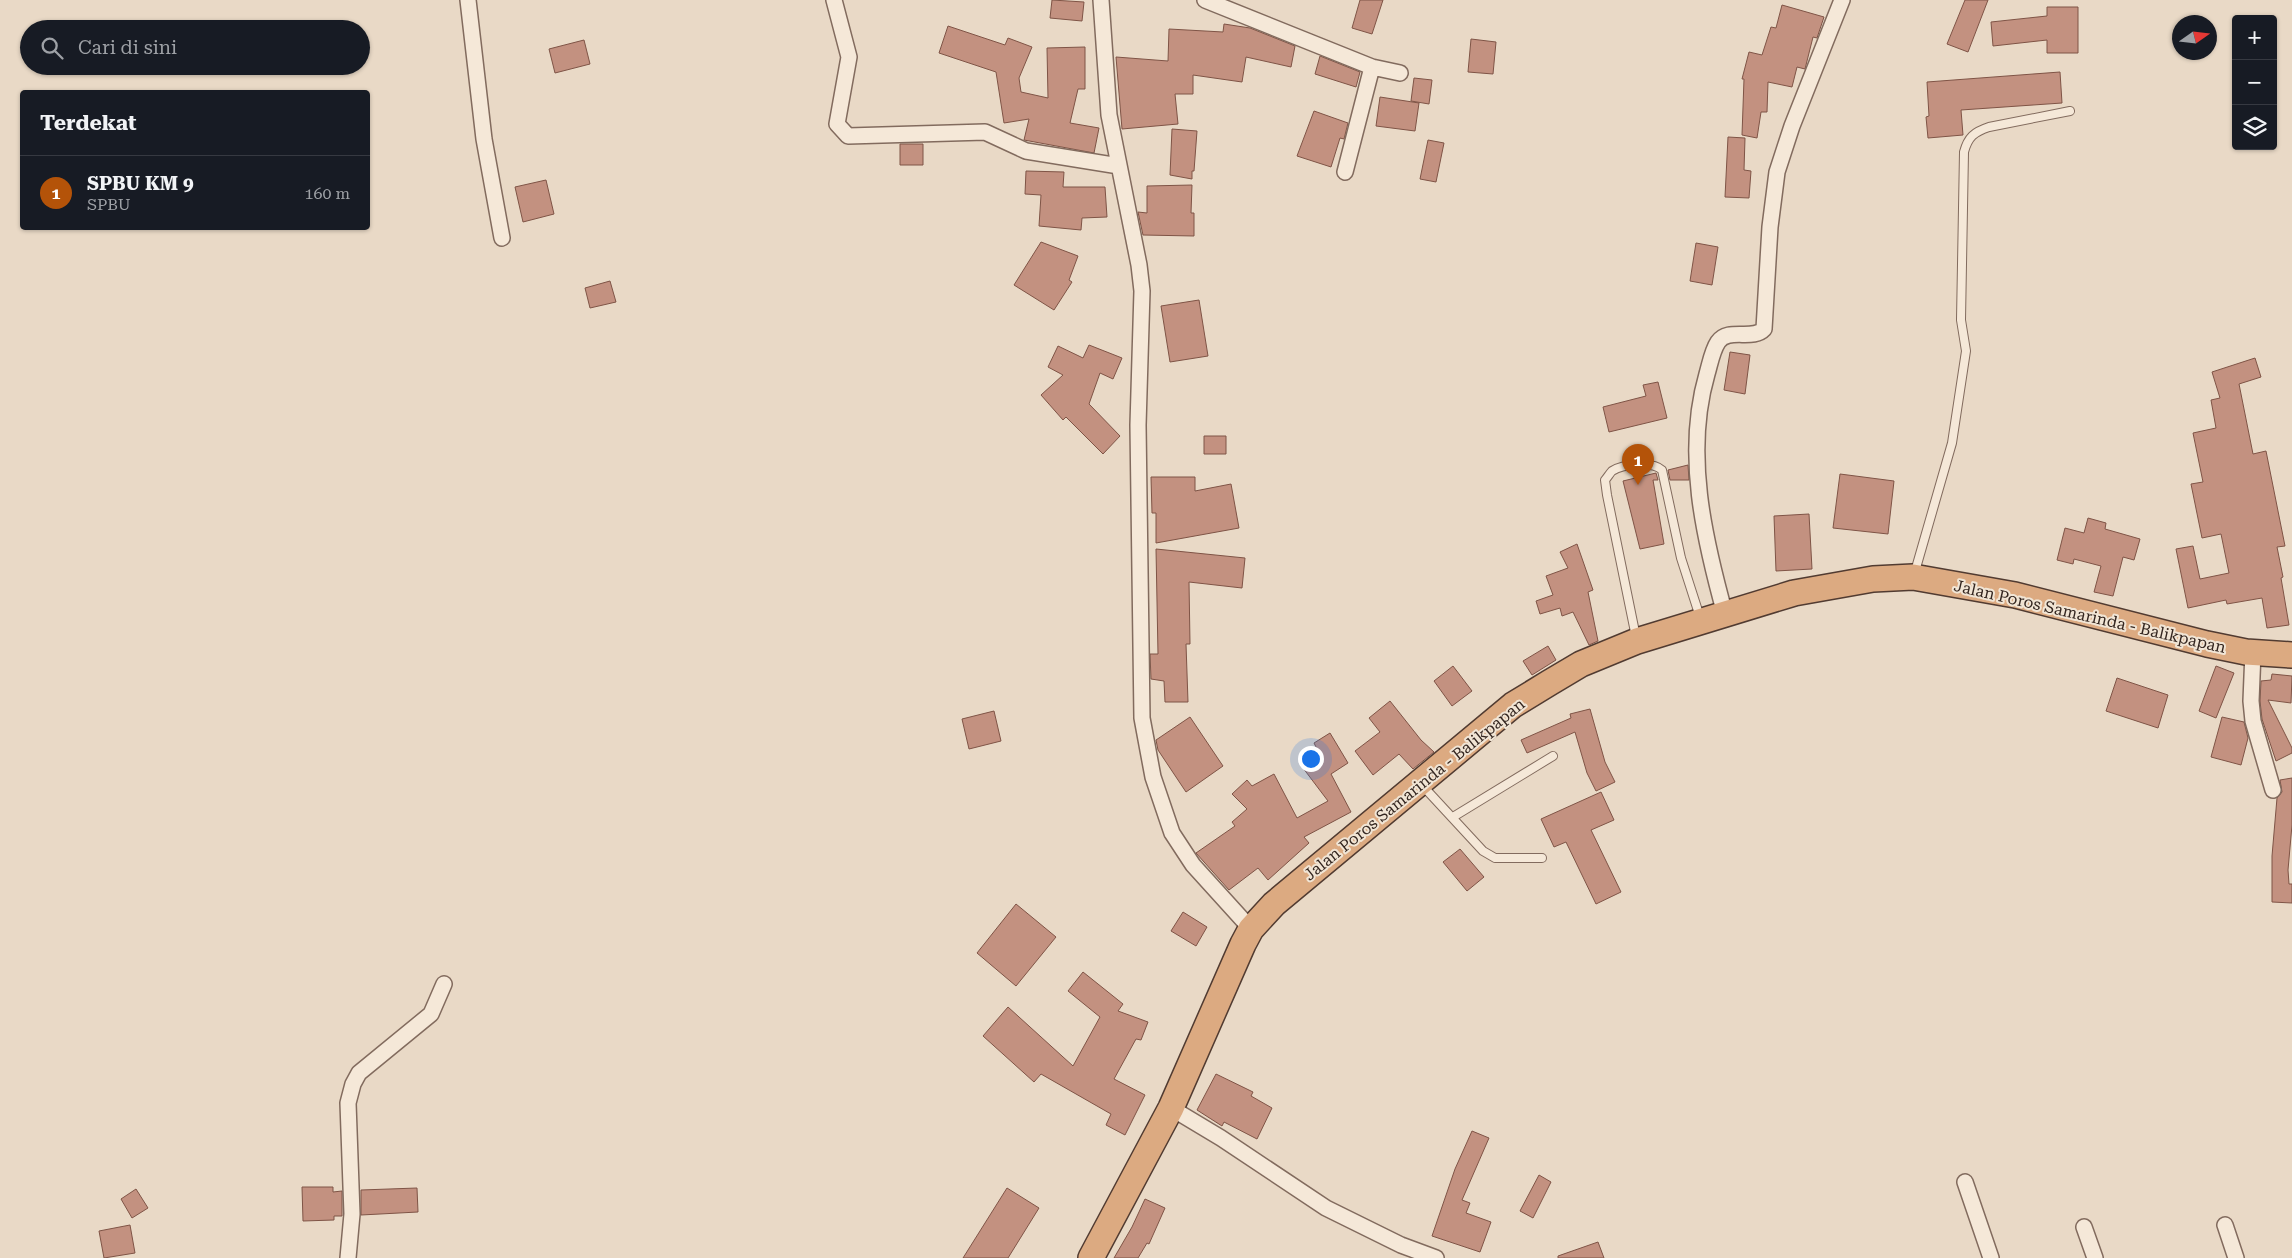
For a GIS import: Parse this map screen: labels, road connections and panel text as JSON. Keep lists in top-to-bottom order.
{
  "streets": {
    "highway": ["Jalan Poros Samarinda - Balikpapan"]
  },
  "north": "right",
  "page": {
    "map_buttons": ["+", "−"],
    "search": "Cari di sini",
    "heading": "Terdekat",
    "list": [
      {
        "mark": "1",
        "name": "SPBU KM 9",
        "note": "SPBU",
        "value": "160 m"
      }
    ],
    "pins": "1"
  }
}
